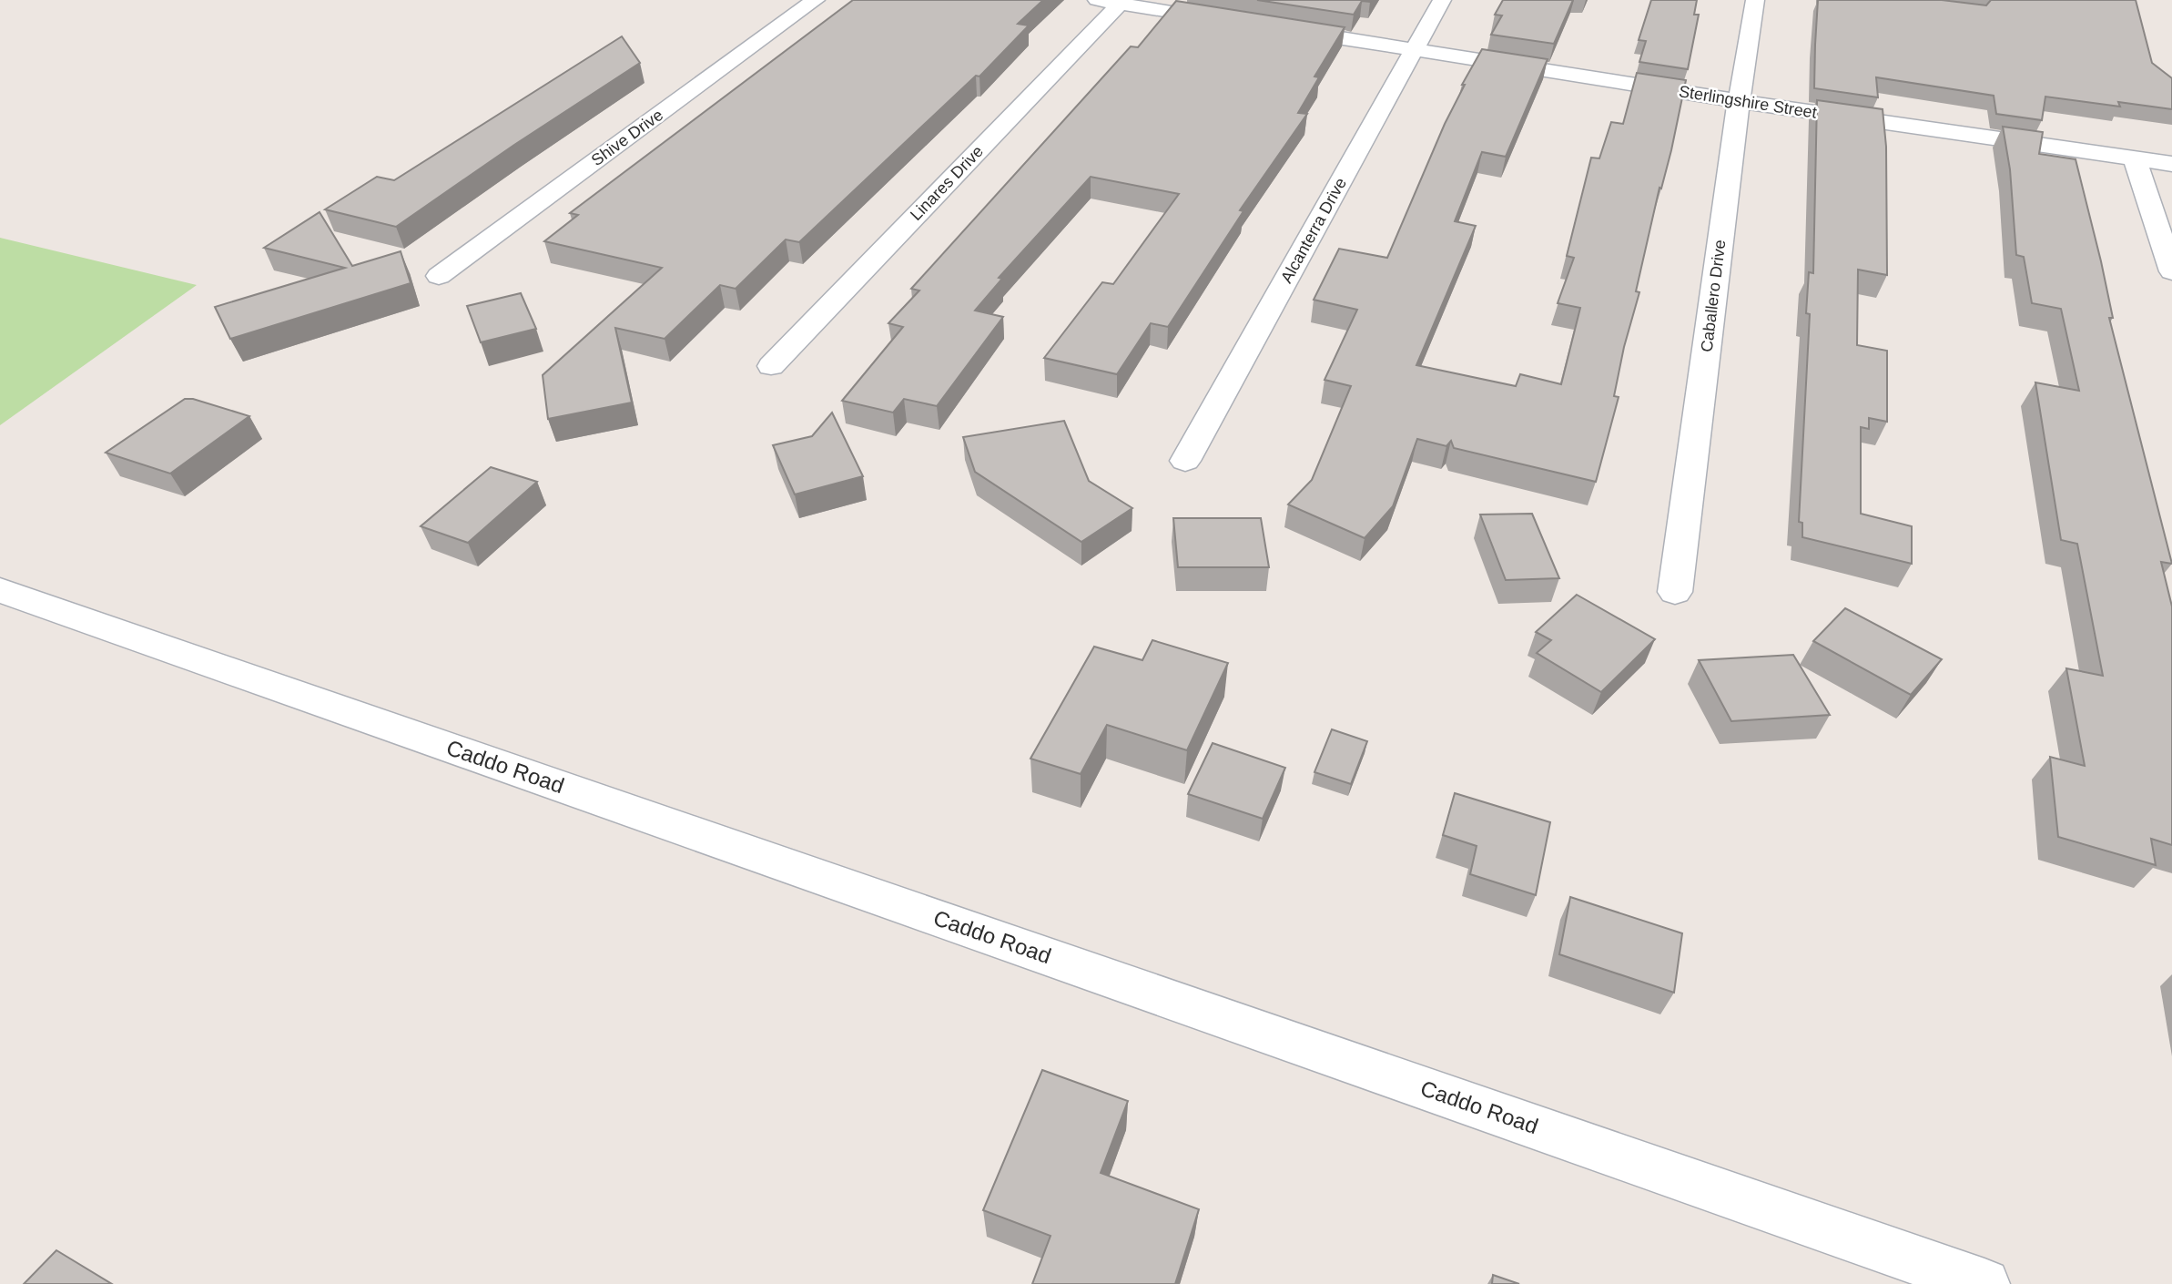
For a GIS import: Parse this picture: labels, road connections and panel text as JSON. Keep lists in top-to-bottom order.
{
  "streets": {
    "street": [
      "Sterlingshire Street",
      "Shive Drive",
      "Linares Drive",
      "Alcanterra Drive",
      "Caballero Drive",
      "Caddo Road"
    ]
  },
  "crossings": [
    ["Sterlingshire Street", "Alcanterra Drive"],
    ["Sterlingshire Street", "Caballero Drive"]
  ]
}
